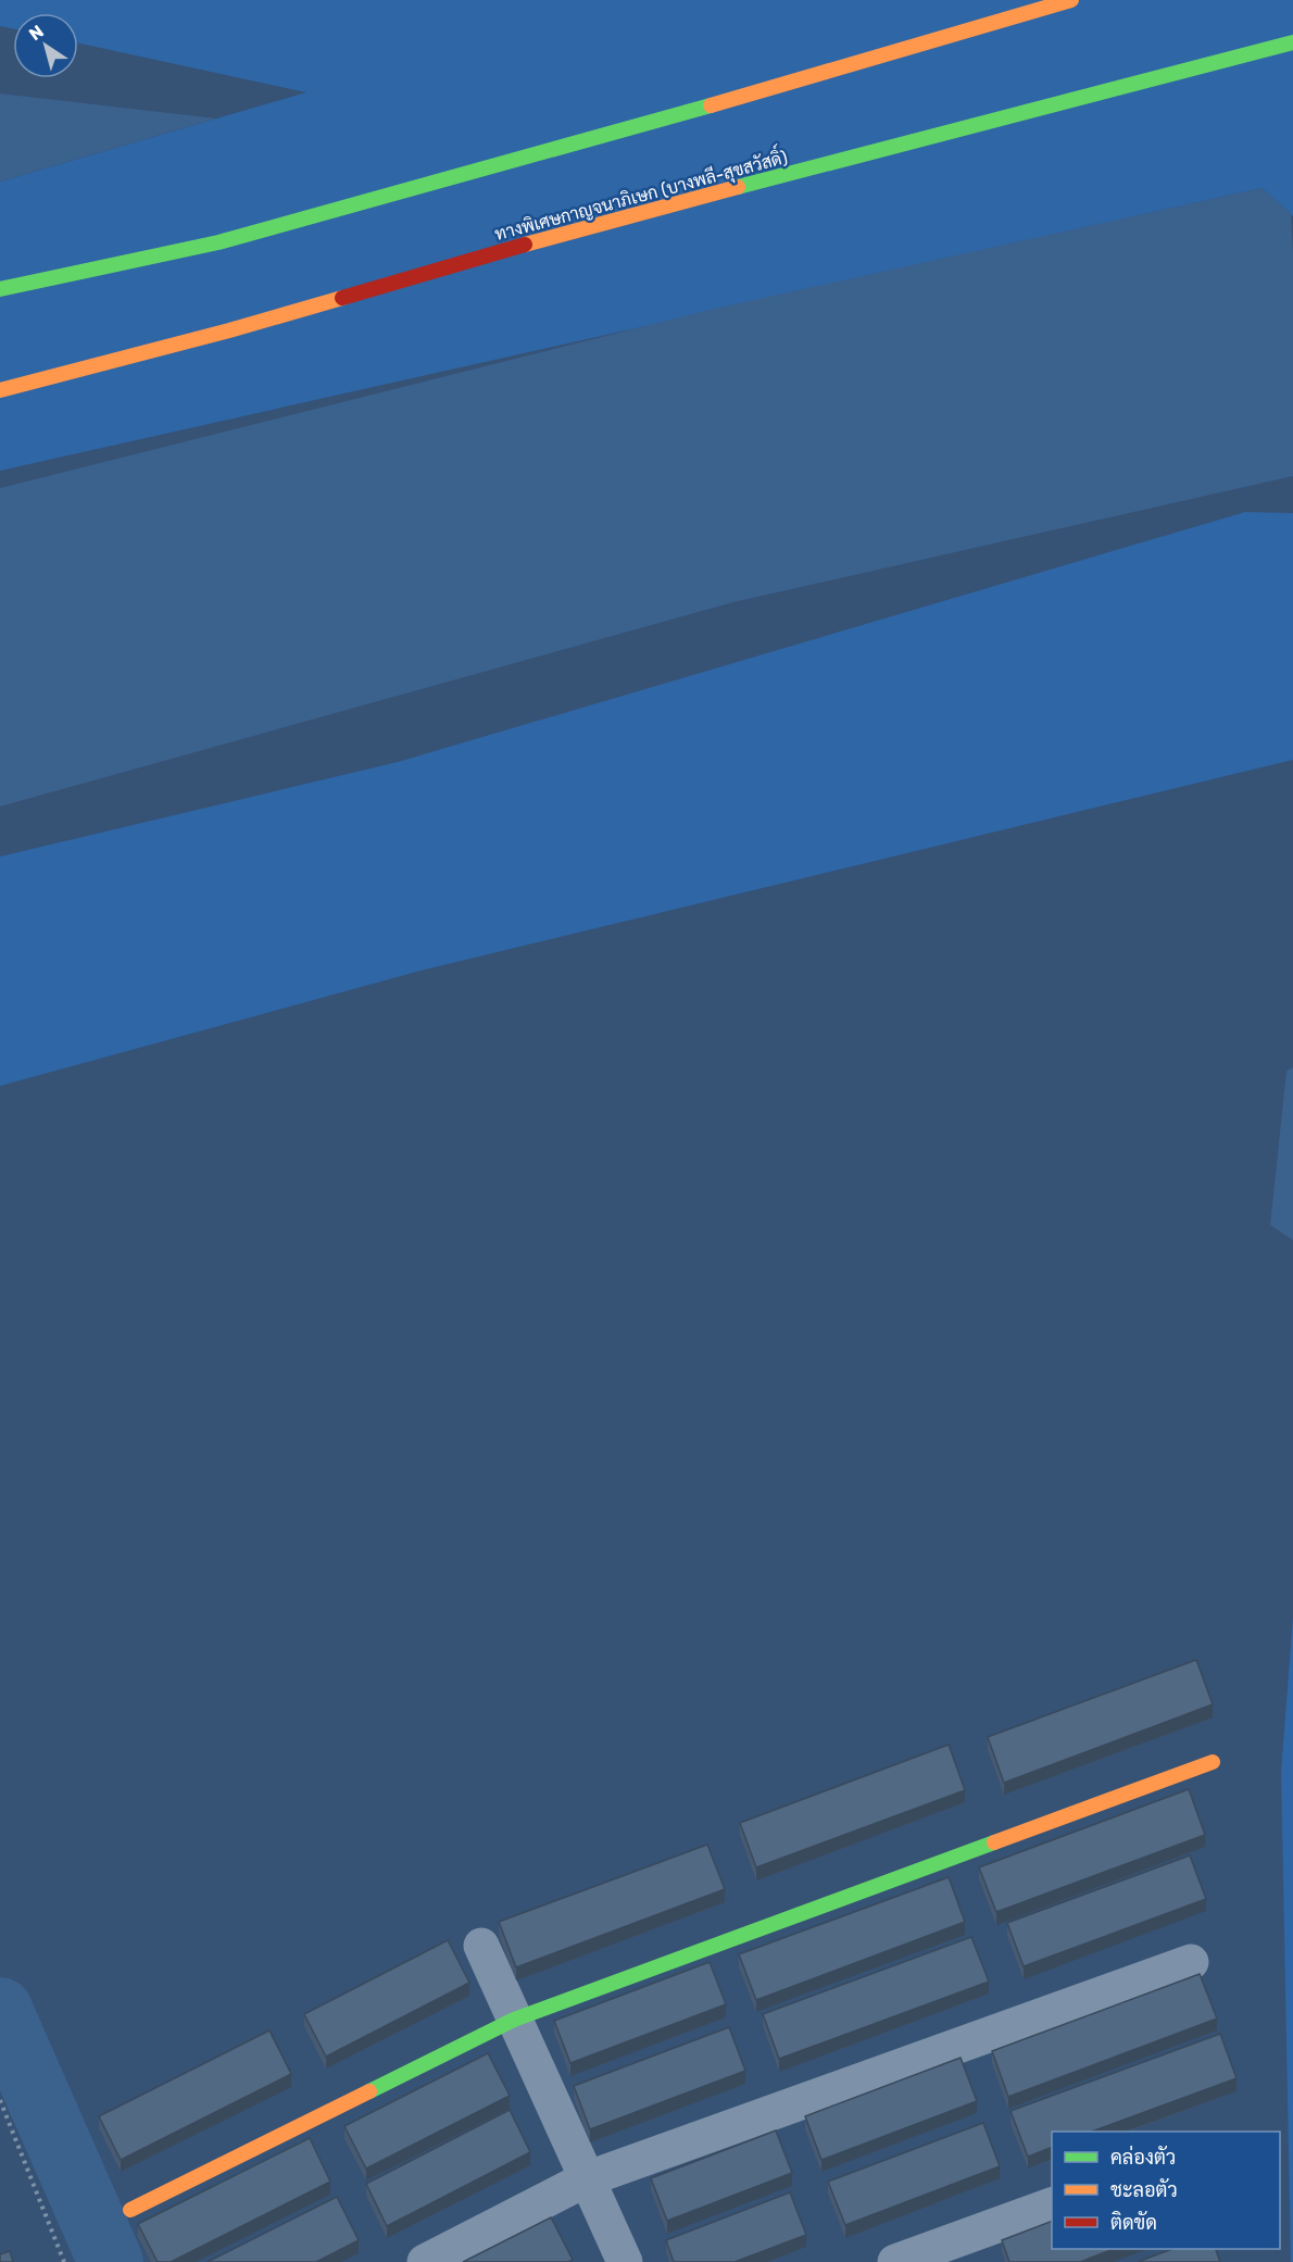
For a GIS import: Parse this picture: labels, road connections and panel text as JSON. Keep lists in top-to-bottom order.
{
  "streets": {
    "main road": ["ทางพิเศษกาญจนาภิเษก (บางพลี-สุขสวัสดิ์)"]
  },
  "legend": ["คล่องตัว", "ชะลอตัว", "ติดขัด"],
  "north": "top left"
}
